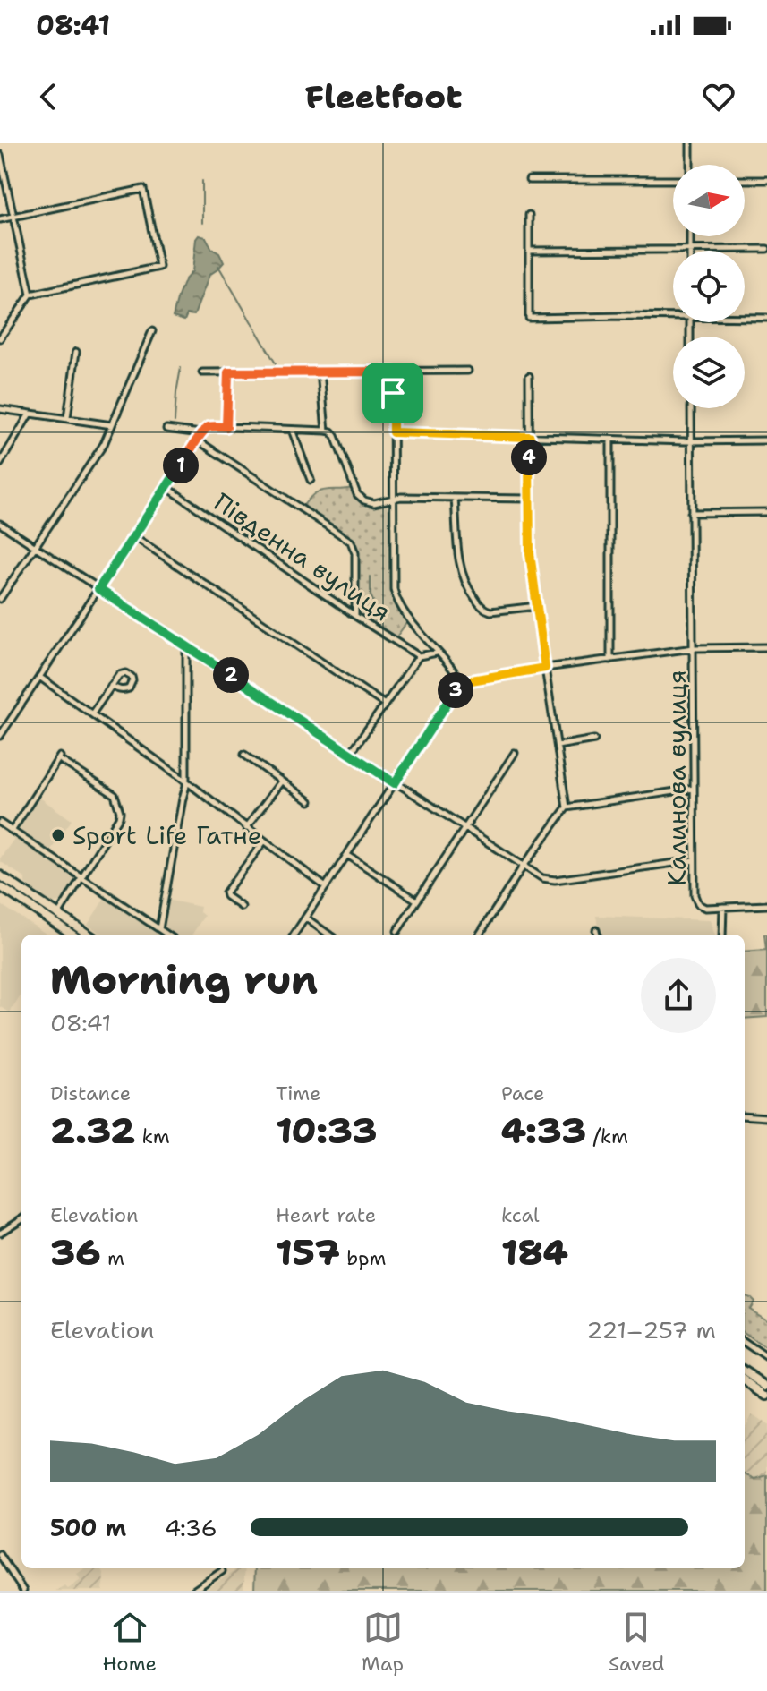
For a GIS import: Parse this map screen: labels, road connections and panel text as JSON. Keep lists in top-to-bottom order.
{
  "streets": {
    "street": ["Південна вулиця", "Калинова вулиця"]
  },
  "places": ["Sport Life Гатне"],
  "north": "right",
  "page": {
    "status": "08:41",
    "header": "Fleetfoot",
    "pins": [
      "4",
      "1",
      "2",
      "3"
    ],
    "heading": ["Morning run", "08:41"],
    "stats": [
      ["Distance", "2.32 km"],
      ["Time", "10:33"],
      ["Pace", "4:33 /km"],
      ["Elevation", "36 m"],
      ["Heart rate", "157 bpm"],
      ["kcal", "184"]
    ],
    "chart": ["Elevation", "221–257 m"],
    "list": [
      {
        "name": "500 m",
        "note": "4:36"
      }
    ],
    "tabs": ["Home", "Map", "Saved"]
  }
}
